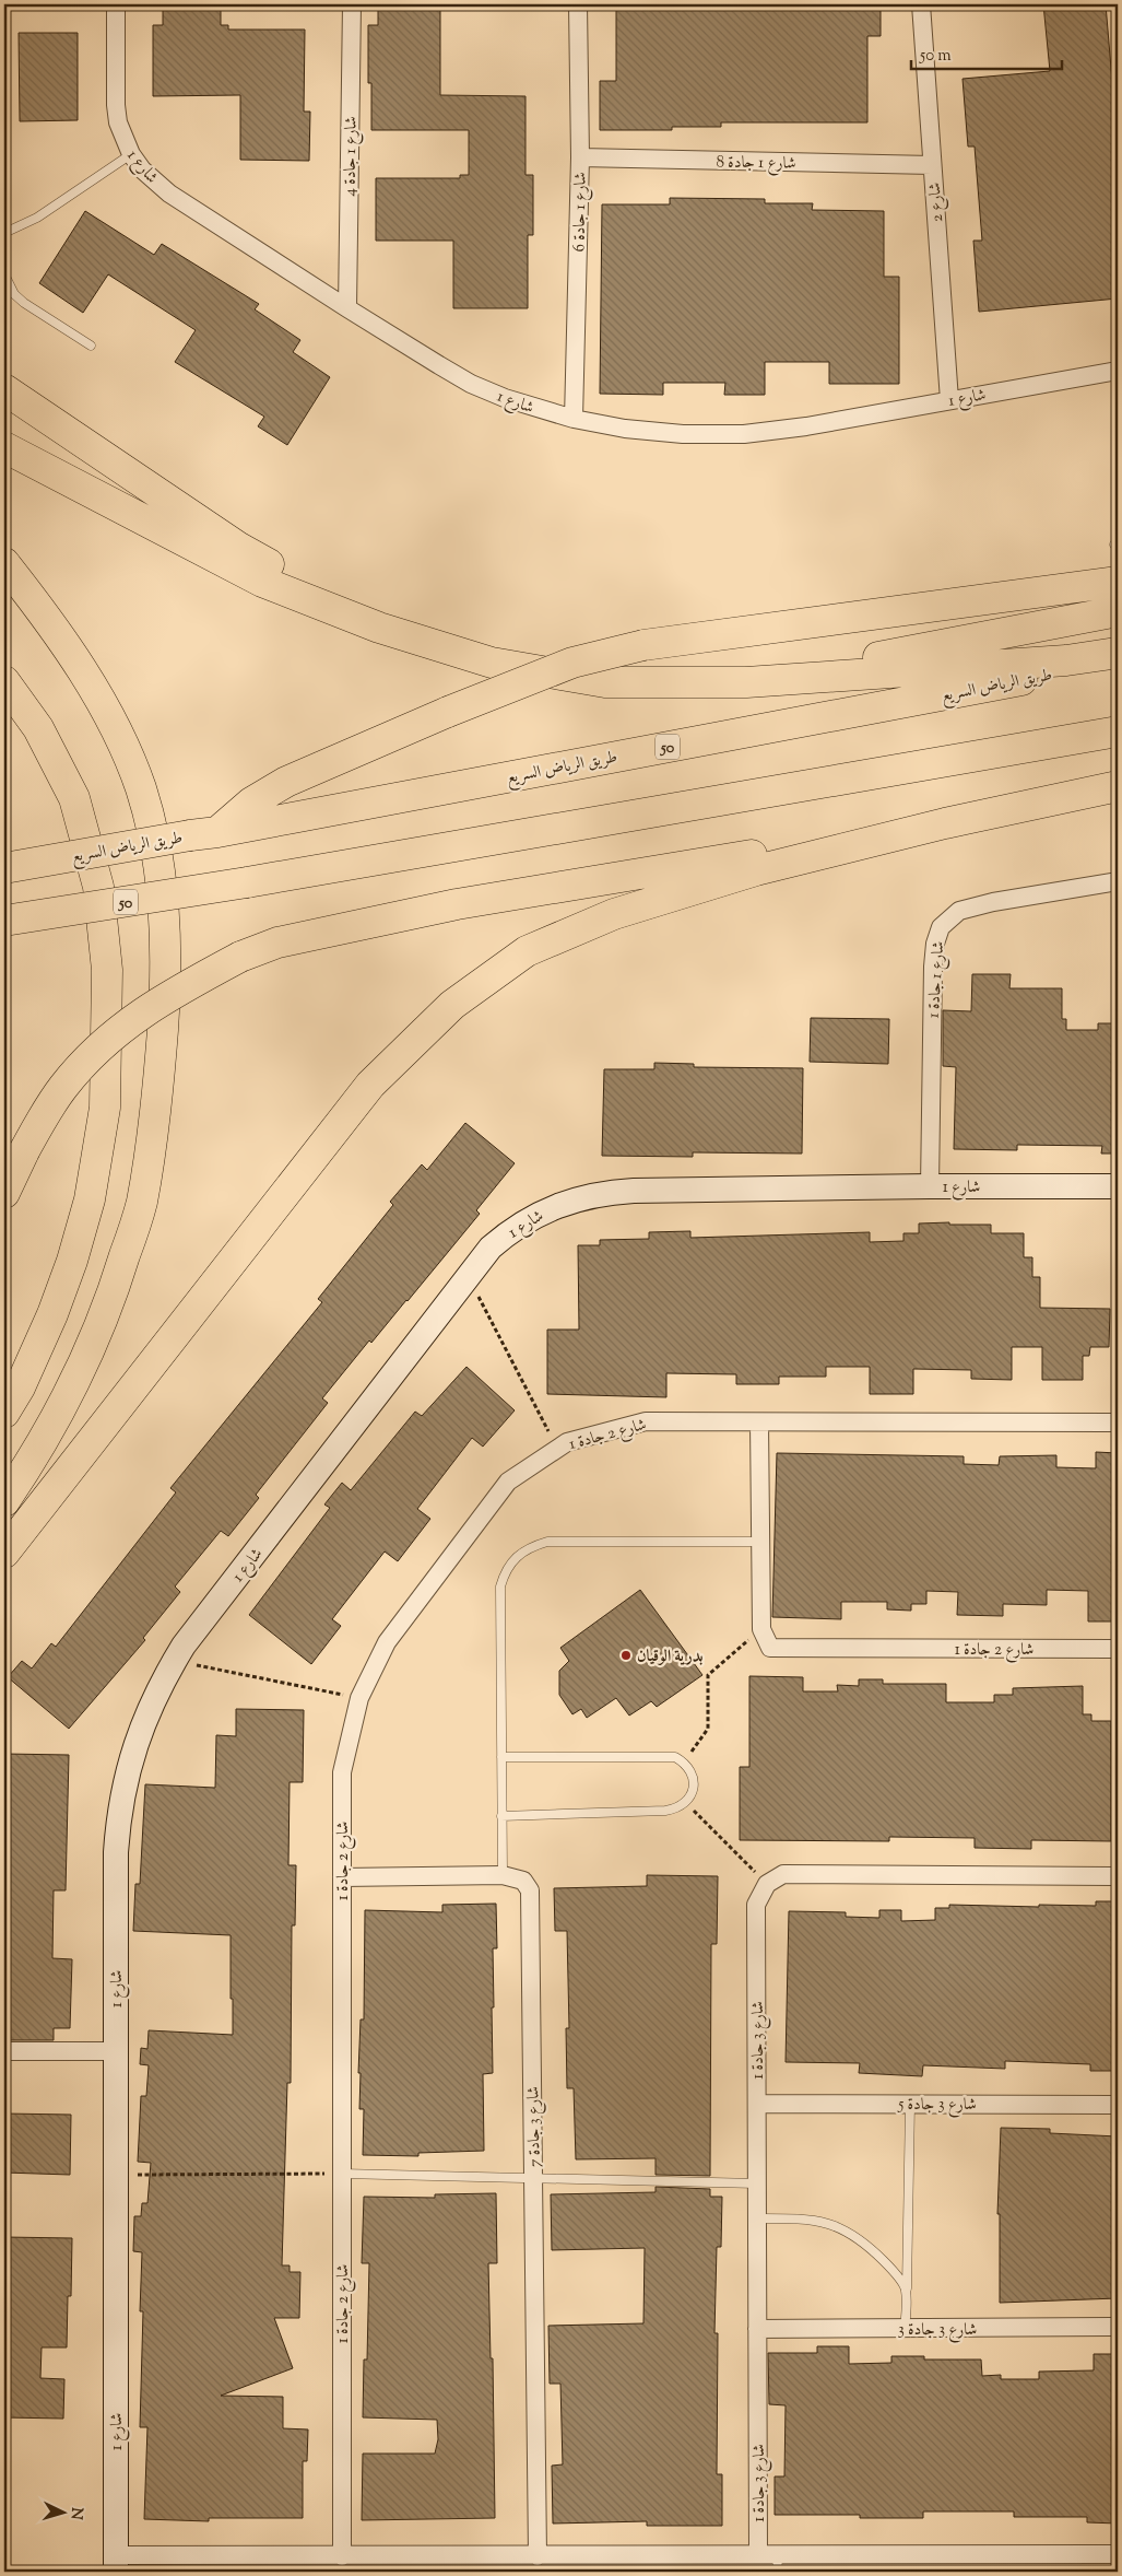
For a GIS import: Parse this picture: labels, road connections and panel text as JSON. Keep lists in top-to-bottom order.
{
  "streets": {
    "highway": ["طريق الرياض السريع", "50"],
    "street": [
      "شارع 1 جادة 4",
      "شارع 1 جادة 8",
      "شارع 1",
      "شارع 2",
      "شارع 1 جادة 6",
      "شارع 1 جادة 1",
      "شارع 2 جادة 1",
      "شارع 3 جادة 1",
      "شارع 3 جادة 5",
      "شارع 3 جادة 7",
      "شارع 3 جادة 3"
    ]
  },
  "crossings": [
    ["شارع 1 جادة 4", "شارع 1"],
    ["شارع 1 جادة 8", "شارع 2"],
    ["شارع 1 جادة 8", "شارع 1 جادة 6"],
    ["شارع 1", "شارع 2"],
    ["شارع 1", "شارع 1 جادة 6"],
    ["شارع 1", "شارع 1 جادة 1"],
    ["شارع 2 جادة 1", "شارع 3 جادة 7"],
    ["شارع 3 جادة 1", "شارع 3 جادة 5"],
    ["شارع 3 جادة 1", "شارع 3 جادة 3"]
  ],
  "places": ["بدرية الوقيان"],
  "scale_bar": "50 m",
  "north": "right"
}
